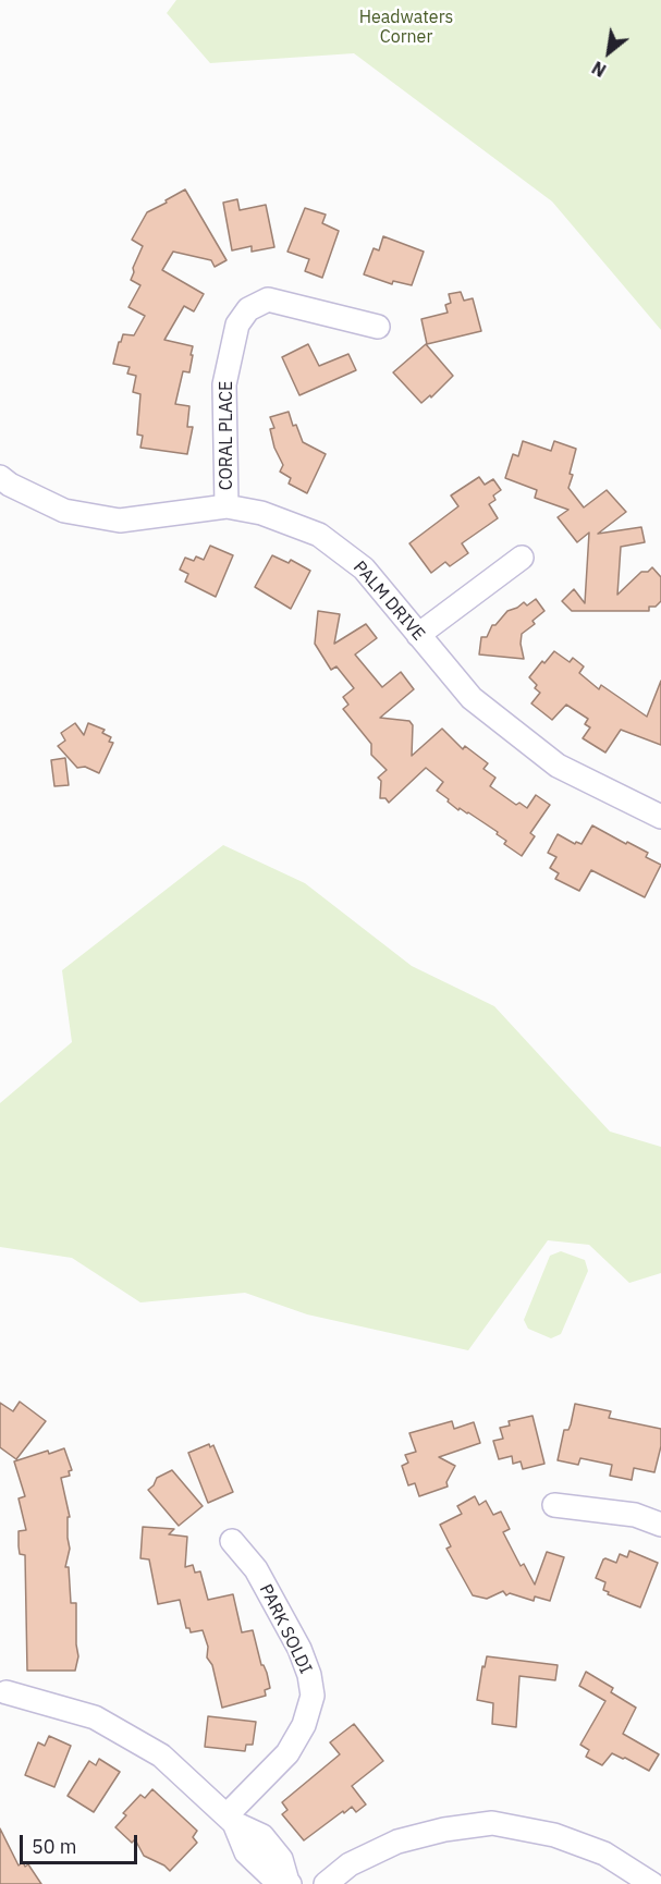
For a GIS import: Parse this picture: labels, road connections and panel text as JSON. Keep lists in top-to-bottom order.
{
  "streets": {
    "street": ["CORAL PLACE", "PALM DRIVE", "PARK SOLDI"]
  },
  "crossings": [
    ["CORAL PLACE", "PALM DRIVE"]
  ],
  "parks": ["Headwaters Corner"],
  "scale_bar": "50 m",
  "north": "bottom left"
}
